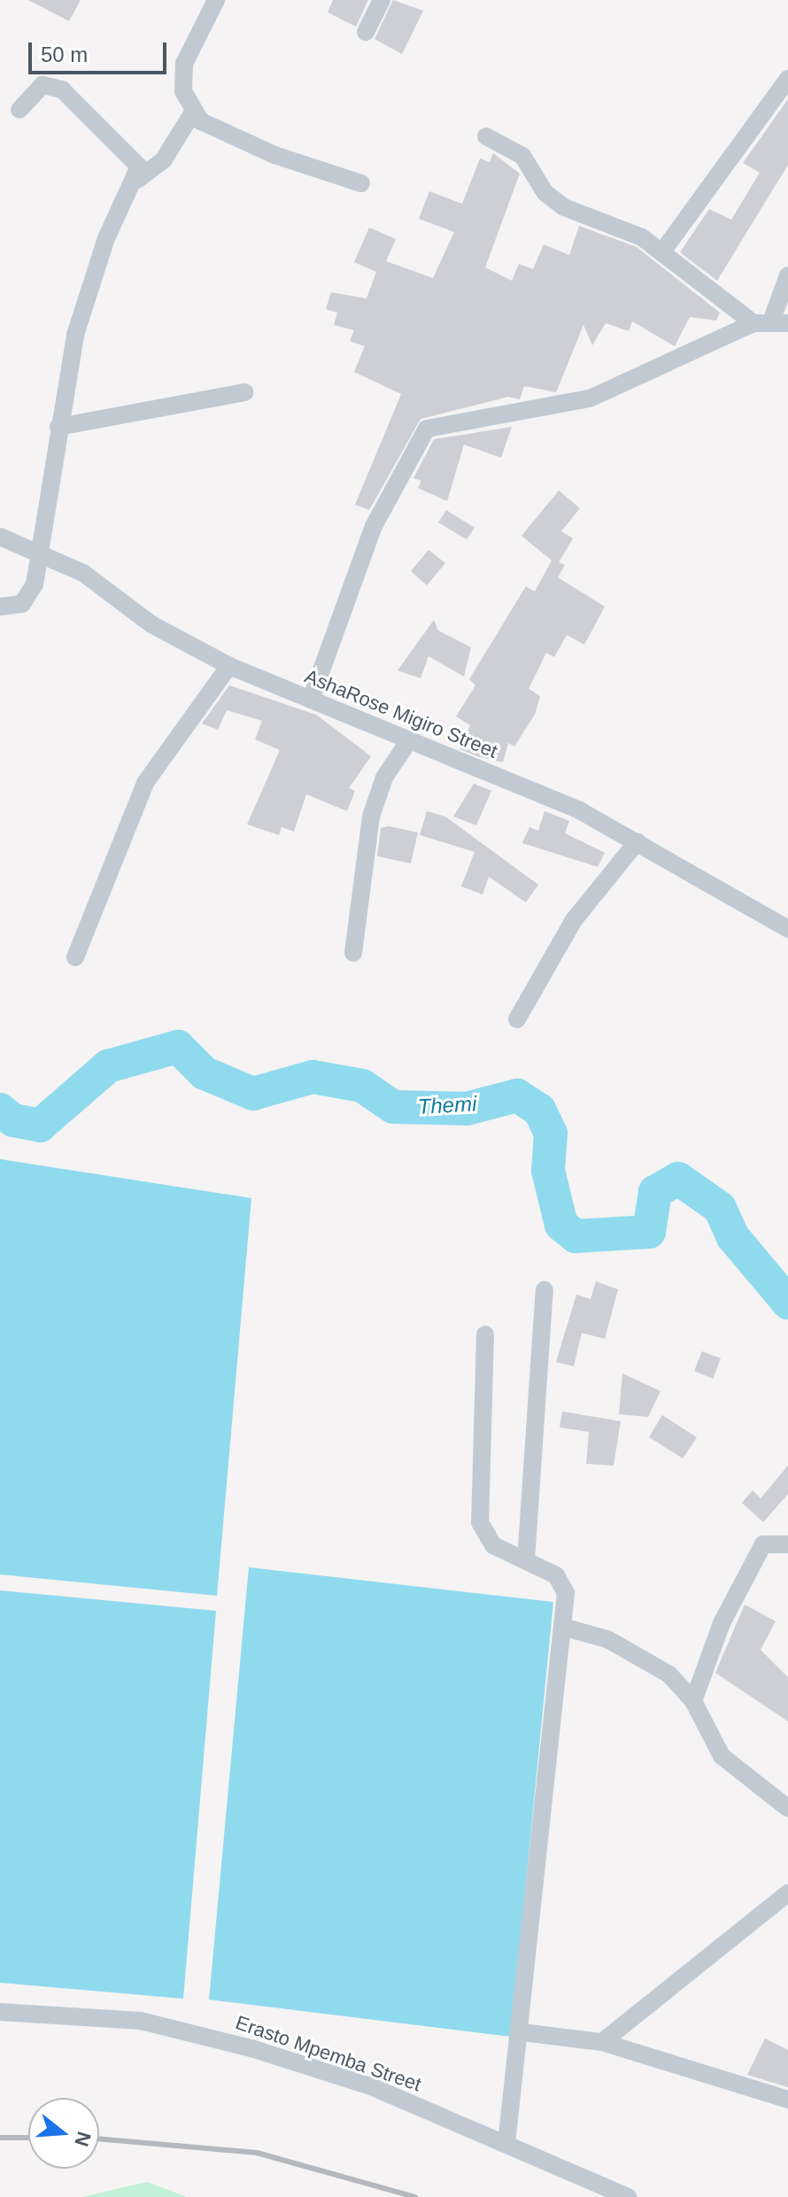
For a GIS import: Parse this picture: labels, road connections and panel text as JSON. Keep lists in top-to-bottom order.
{
  "streets": {
    "street": ["AshaRose Migiro Street", "Erasto Mpemba Street"]
  },
  "water": ["Themi"],
  "scale_bar": "50 m",
  "north": "right"
}
